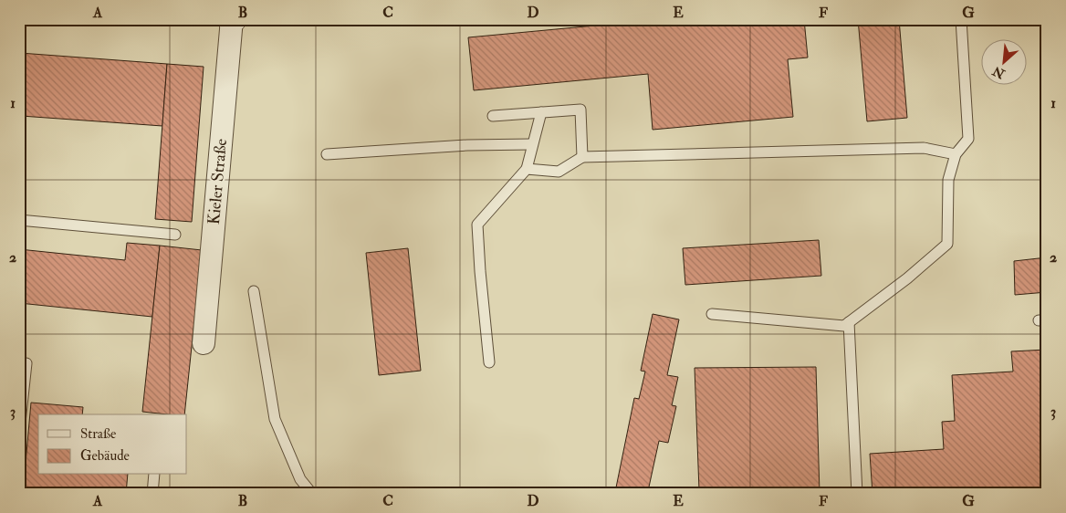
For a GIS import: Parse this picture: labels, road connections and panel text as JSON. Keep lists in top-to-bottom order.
{
  "streets": {
    "street": ["Kieler Straße"]
  },
  "legend": ["Straße", "Gebäude"],
  "north": "bottom left",
  "grid": {
    "columns": [
      "A",
      "B",
      "C",
      "D",
      "E",
      "F",
      "G"
    ],
    "rows": ["1", "2", "3"]
  }
}
